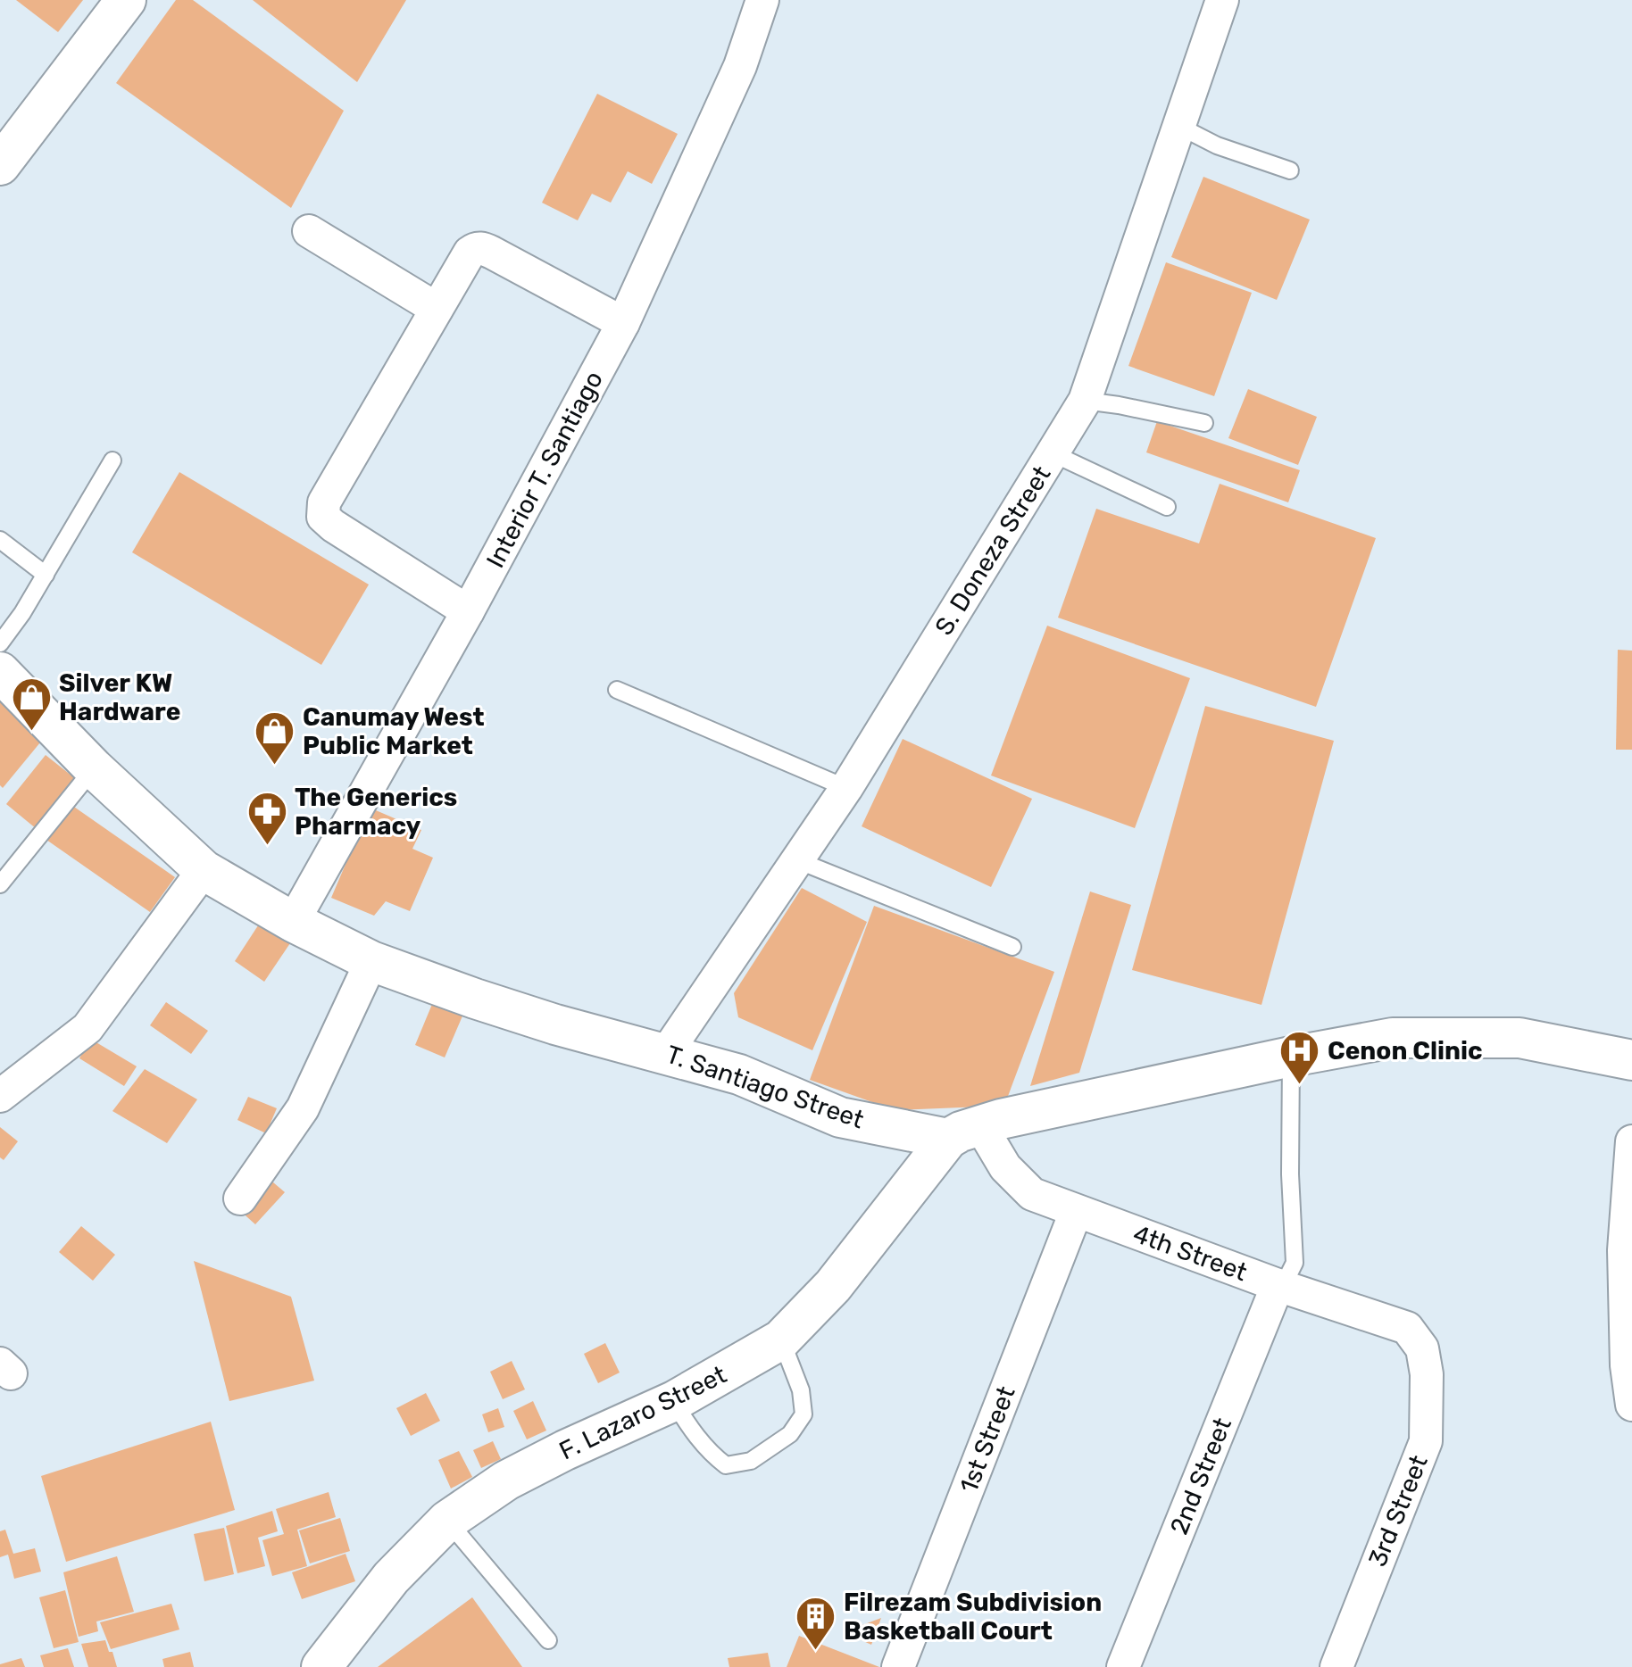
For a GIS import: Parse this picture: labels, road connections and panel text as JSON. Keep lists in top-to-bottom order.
{
  "streets": {
    "main road": ["T. Santiago Street", "F. Lazaro Street"],
    "street": [
      "Interior T. Santiago",
      "S. Doneza Street",
      "4th Street",
      "1st Street",
      "2nd Street",
      "3rd Street"
    ]
  },
  "crossings": [
    ["Interior T. Santiago", "T. Santiago Street"],
    ["S. Doneza Street", "T. Santiago Street"],
    ["T. Santiago Street", "4th Street"],
    ["T. Santiago Street", "F. Lazaro Street"],
    ["4th Street", "F. Lazaro Street"],
    ["4th Street", "1st Street"],
    ["4th Street", "2nd Street"],
    ["4th Street", "3rd Street"]
  ],
  "places": {
    "shop": ["Silver KW Hardware", "Canumay West Public Market"],
    "pharmacy": ["The Generics Pharmacy"],
    "hospital": ["Cenon Clinic"],
    "building": ["Filrezam Subdivision Basketball Court"]
  }
}
